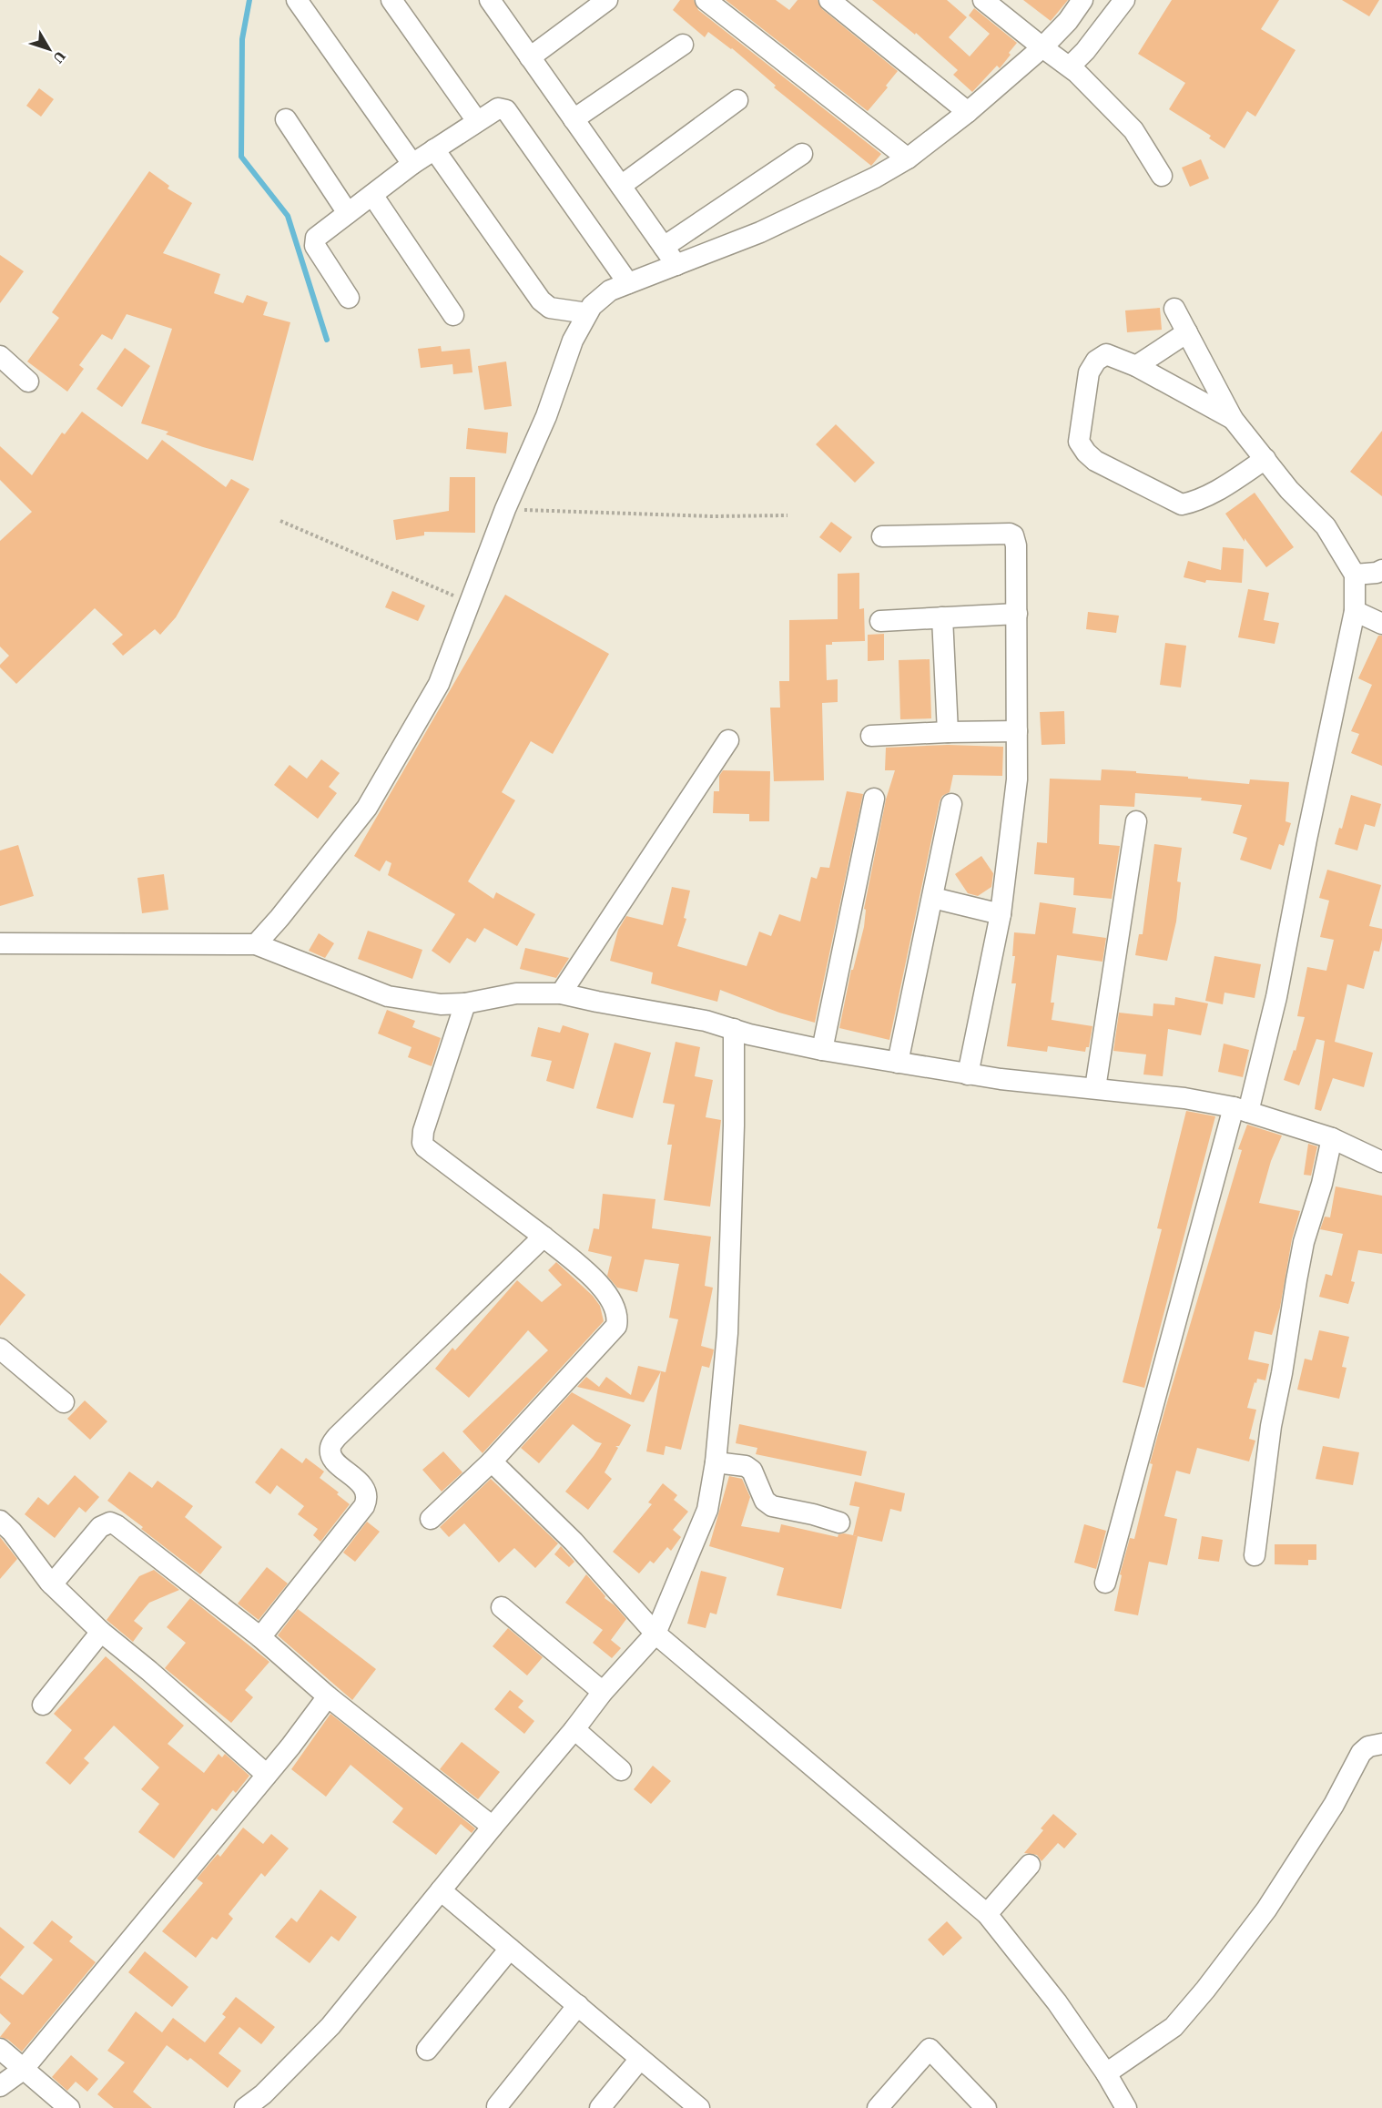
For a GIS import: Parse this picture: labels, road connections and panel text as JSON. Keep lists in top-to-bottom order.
{
  "north": "bottom right"
}
